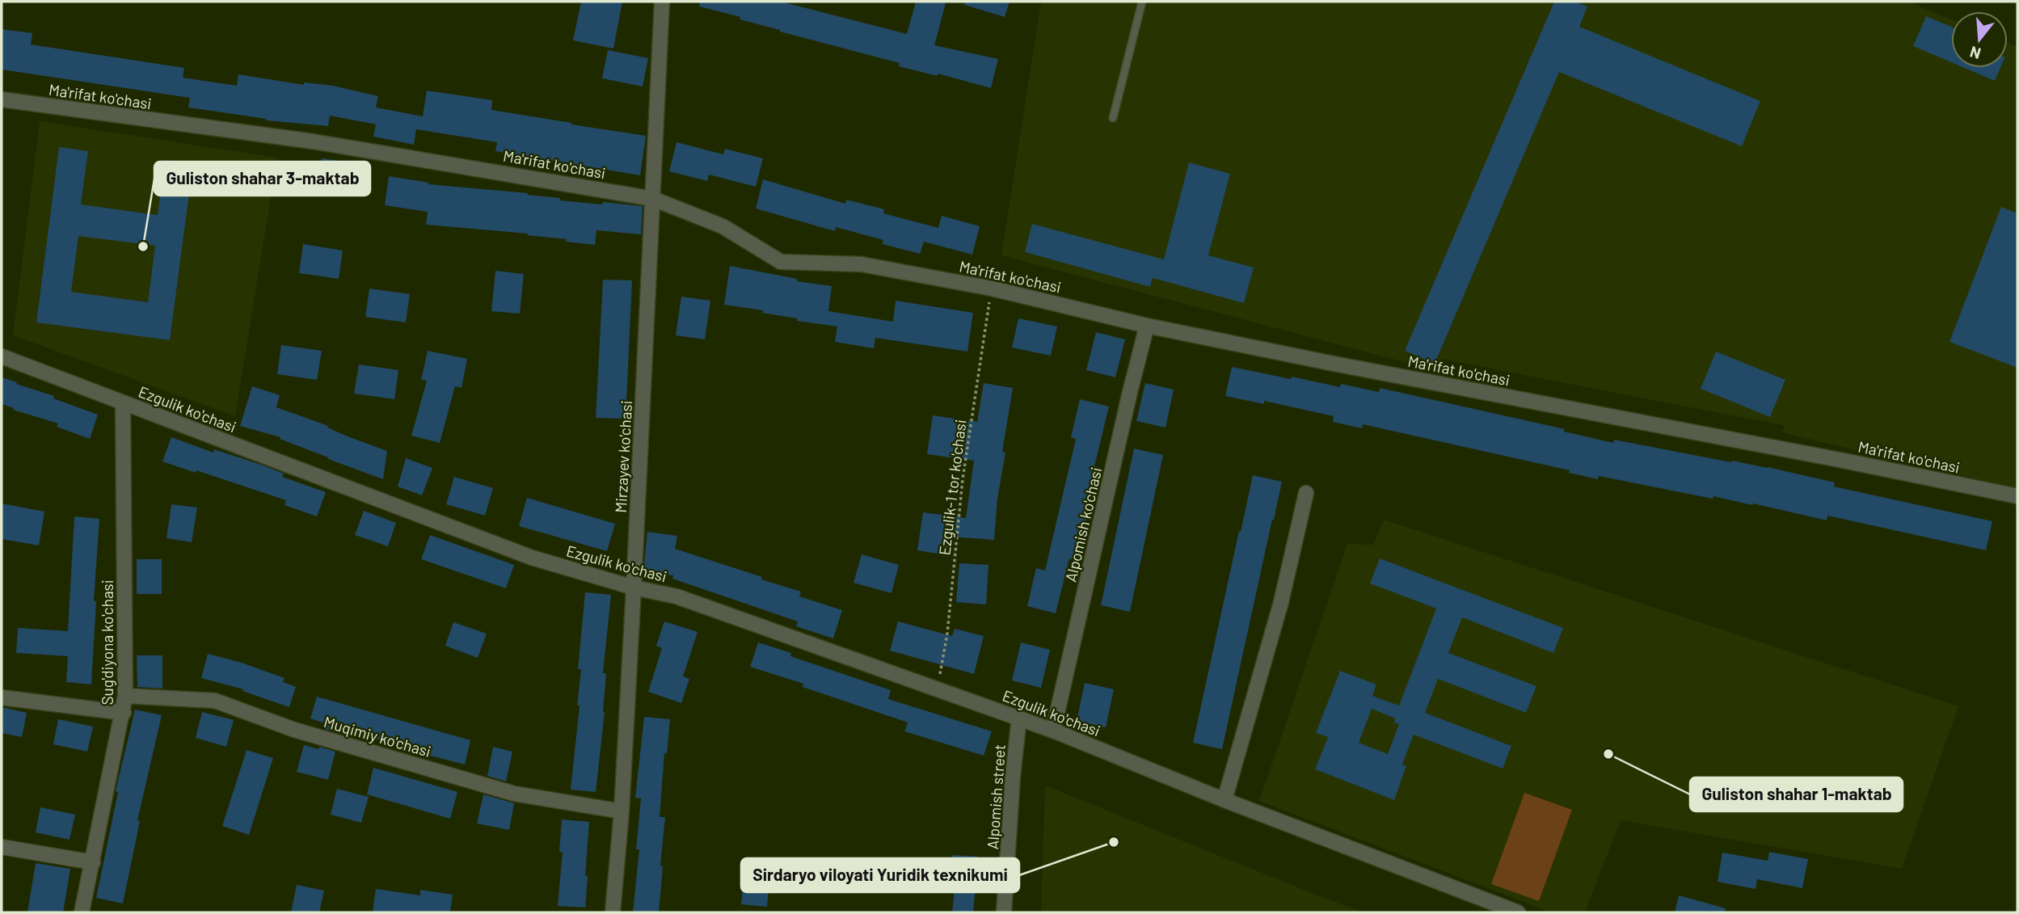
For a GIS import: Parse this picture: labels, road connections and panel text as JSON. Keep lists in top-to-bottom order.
{
  "streets": {
    "street": [
      "Ma'rifat ko'chasi",
      "Ezgulik ko'chasi",
      "Mirzayev ko'chasi",
      "Alpomish ko'chasi",
      "Sug'diyona ko'chasi",
      "Muqimiy ko'chasi",
      "Alpomish street"
    ],
    "path": ["Ezgulik-1 tor ko'chasi"]
  },
  "crossings": [
    ["Ma'rifat ko'chasi", "Mirzayev ko'chasi"],
    ["Ma'rifat ko'chasi", "Ezgulik-1 tor ko'chasi"],
    ["Ma'rifat ko'chasi", "Alpomish ko'chasi"],
    ["Ezgulik ko'chasi", "Mirzayev ko'chasi"],
    ["Ezgulik ko'chasi", "Ezgulik-1 tor ko'chasi"],
    ["Ezgulik ko'chasi", "Alpomish ko'chasi"],
    ["Ezgulik ko'chasi", "Sug'diyona ko'chasi"],
    ["Ezgulik ko'chasi", "Alpomish street"],
    ["Mirzayev ko'chasi", "Muqimiy ko'chasi"],
    ["Sug'diyona ko'chasi", "Muqimiy ko'chasi"]
  ],
  "places": ["Guliston shahar 3-maktab", "Guliston shahar 1-maktab", "Sirdaryo viloyati Yuridik texnikumi"],
  "north": "bottom"
}
